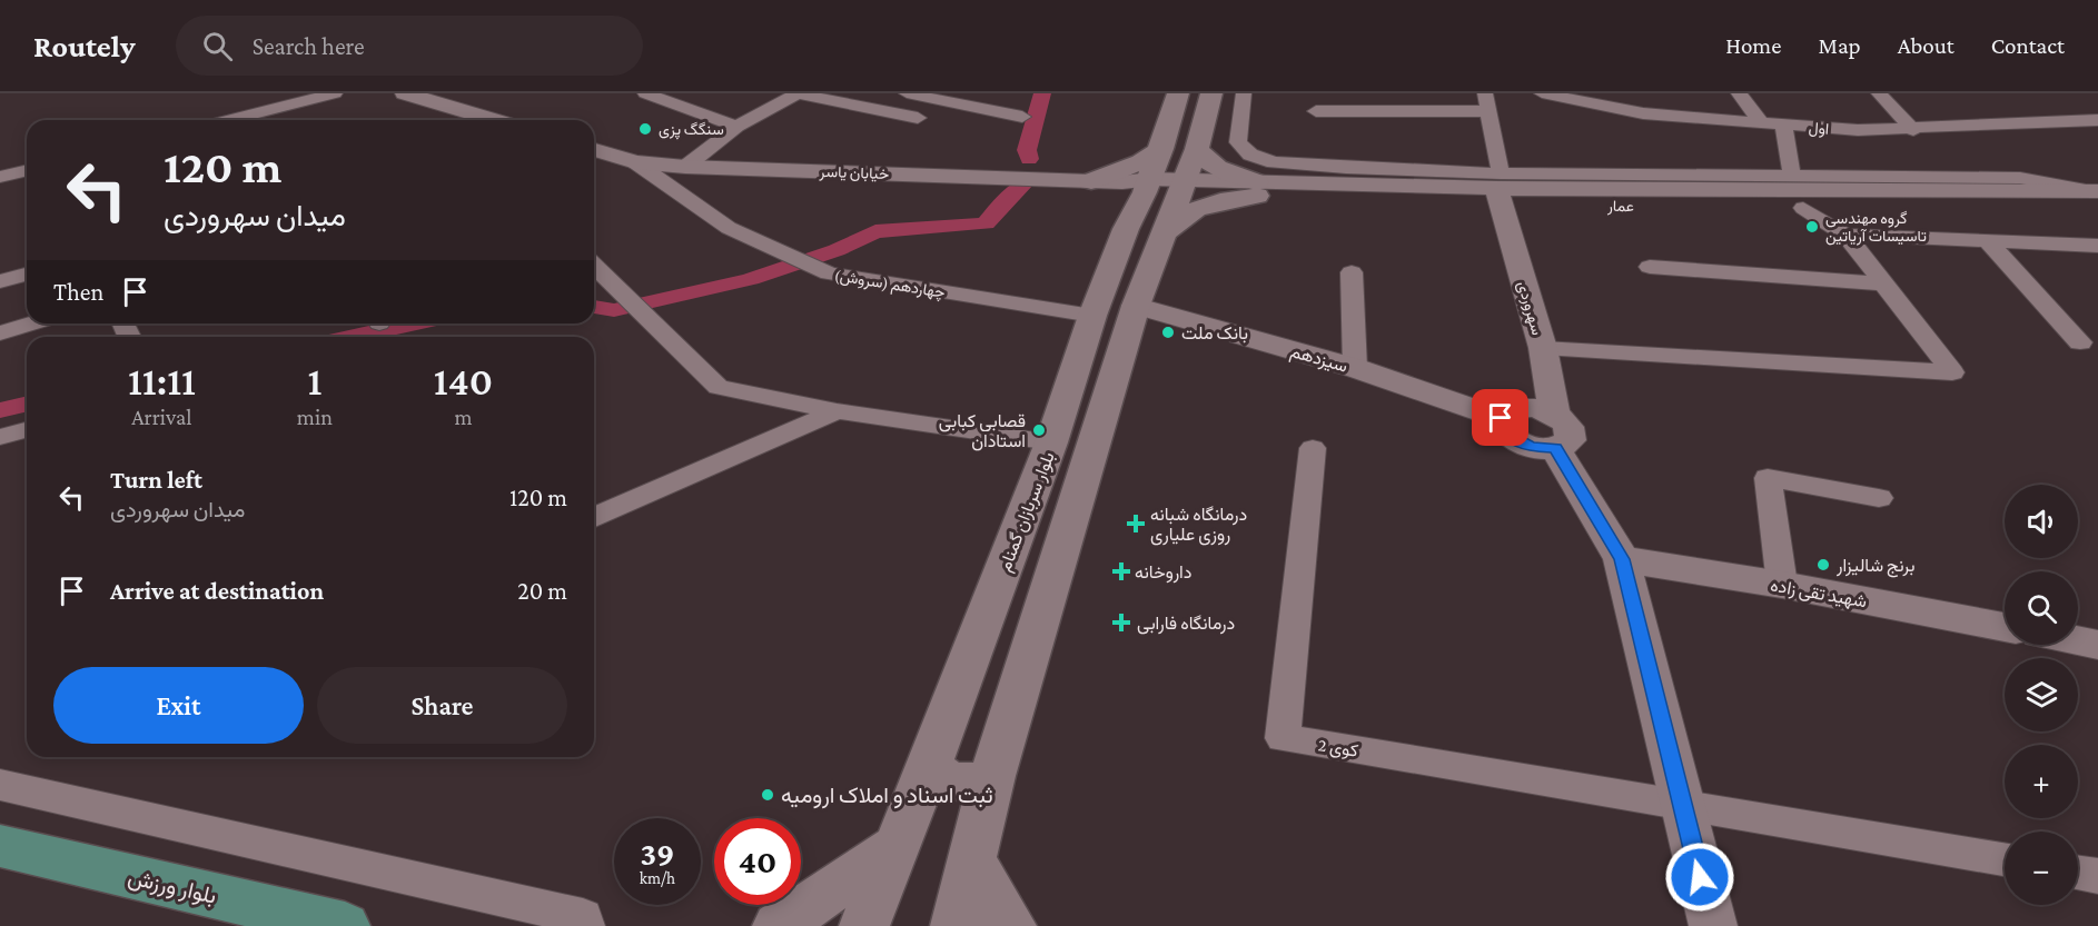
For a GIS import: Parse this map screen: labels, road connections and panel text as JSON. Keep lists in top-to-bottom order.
{
  "streets": {
    "main road": ["بلوار سربازان گمنام", "بلوار ورزش"],
    "street": [
      "اول",
      "خیابان یاسر",
      "عمار",
      "چهاردهم (سروش)",
      "سهروردی",
      "سیزدهم",
      "شهید تقی زاده",
      "کوی 2"
    ]
  },
  "crossings": [
    ["خیابان یاسر", "عمار"],
    ["خیابان یاسر", "چهاردهم (سروش)"],
    ["خیابان یاسر", "بلوار سربازان گمنام"],
    ["عمار", "سهروردی"],
    ["عمار", "بلوار سربازان گمنام"],
    ["چهاردهم (سروش)", "بلوار سربازان گمنام"],
    ["سهروردی", "سیزدهم"],
    ["سهروردی", "شهید تقی زاده"],
    ["سهروردی", "کوی 2"],
    ["سیزدهم", "بلوار سربازان گمنام"]
  ],
  "places": {
    "other": [
      "سنگگ پزی",
      "گروه مهندسی تاسیسات آریاتین",
      "بانک ملت",
      "قصابی کبابی استادان",
      "برنج شالیزار",
      "ثبت اسناد و املاک ارومیه"
    ],
    "health": ["درمانگاه شبانه روزی علیاری", "داروخانه", "درمانگاه فارابی"]
  },
  "page": {
    "header": "Routely",
    "search": "Search here",
    "nav": [
      "Home",
      "Map",
      "About",
      "Contact"
    ],
    "turn": ["120 m", "میدان سهروردی"],
    "then": "Then",
    "eta": [
      "11:11",
      "Arrival",
      "1",
      "min",
      "140",
      "m"
    ],
    "list": [
      {
        "name": "Turn left",
        "note": "میدان سهروردی",
        "value": "120 m"
      },
      {
        "name": "Arrive at destination",
        "value": "20 m"
      }
    ],
    "map_buttons": ["+", "−"],
    "buttons": ["Exit", "Share"],
    "speed": "39 km/h",
    "limit": "40"
  }
}
